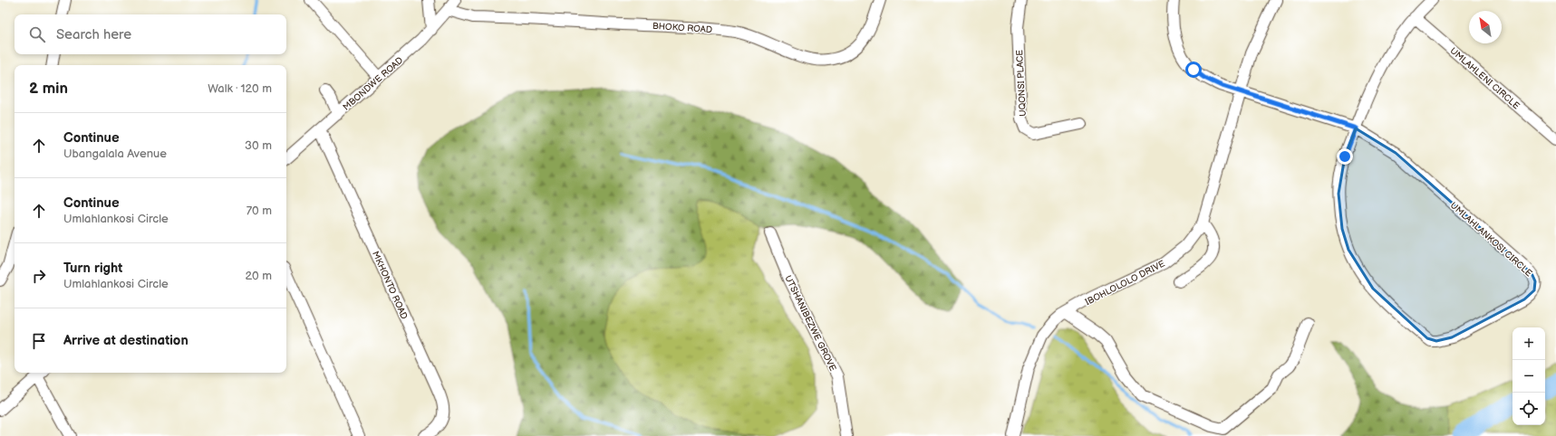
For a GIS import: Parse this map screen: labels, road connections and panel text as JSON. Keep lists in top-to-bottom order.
{
  "streets": {
    "street": [
      "BHOKO ROAD",
      "UMLAHLENI CIRCLE",
      "MBONDWE ROAD",
      "UQONSI PLACE",
      "UMLAHLANKOSI CIRCLE",
      "IBOHLOLOLO DRIVE",
      "MKHONTO ROAD",
      "UTSHANIBEZWE GROVE"
    ]
  },
  "crossings": [
    ["BHOKO ROAD", "MBONDWE ROAD"],
    ["MBONDWE ROAD", "MKHONTO ROAD"],
    ["UMLAHLANKOSI CIRCLE", "IBOHLOLOLO DRIVE"]
  ],
  "north": "top left",
  "page": {
    "search": "Search here",
    "heading": ["2 min", "Walk · 120 m"],
    "list": [
      ["Continue", "Ubangalala Avenue", "30 m"],
      ["Continue", "Umlahlankosi Circle", "70 m"],
      ["Turn right", "Umlahlankosi Circle", "20 m"],
      "Arrive at destination"
    ],
    "map_buttons": ["+", "−"]
  }
}
